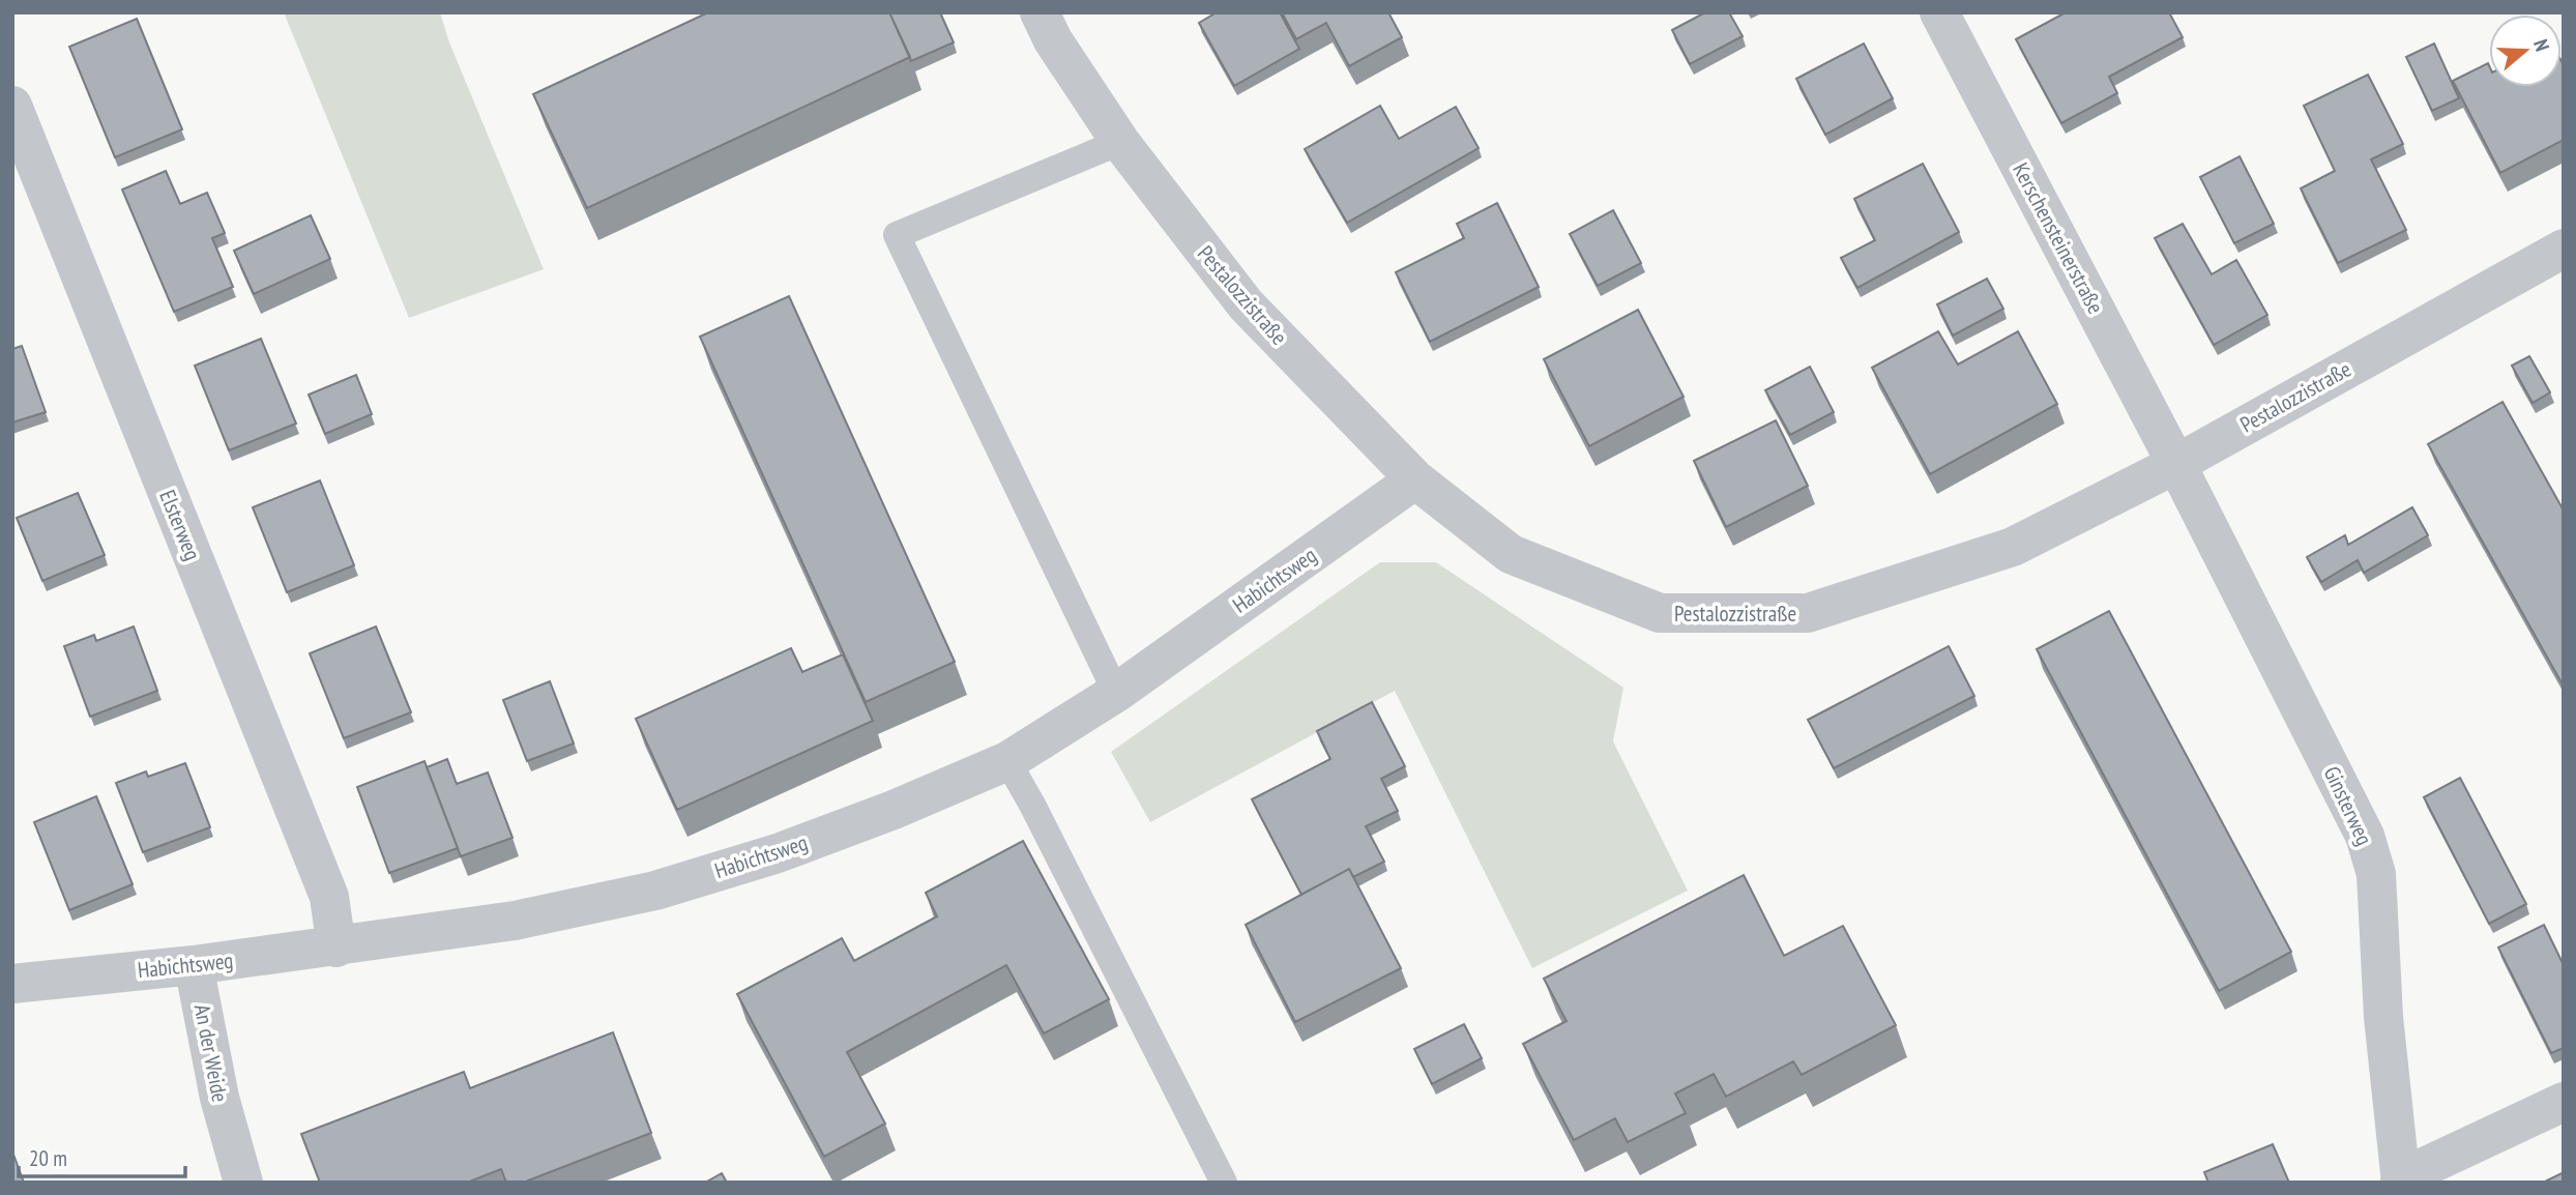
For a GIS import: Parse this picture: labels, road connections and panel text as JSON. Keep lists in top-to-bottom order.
{
  "streets": {
    "street": [
      "Kerschensteinerstraße",
      "Pestalozzistraße",
      "Elsterweg",
      "Habichtsweg",
      "Ginsterweg",
      "An der Weide"
    ]
  },
  "crossings": [
    ["Kerschensteinerstraße", "Pestalozzistraße"],
    ["Kerschensteinerstraße", "Ginsterweg"],
    ["Pestalozzistraße", "Habichtsweg"],
    ["Pestalozzistraße", "Ginsterweg"],
    ["Elsterweg", "Habichtsweg"],
    ["Habichtsweg", "An der Weide"]
  ],
  "scale_bar": "20 m",
  "north": "right"
}
